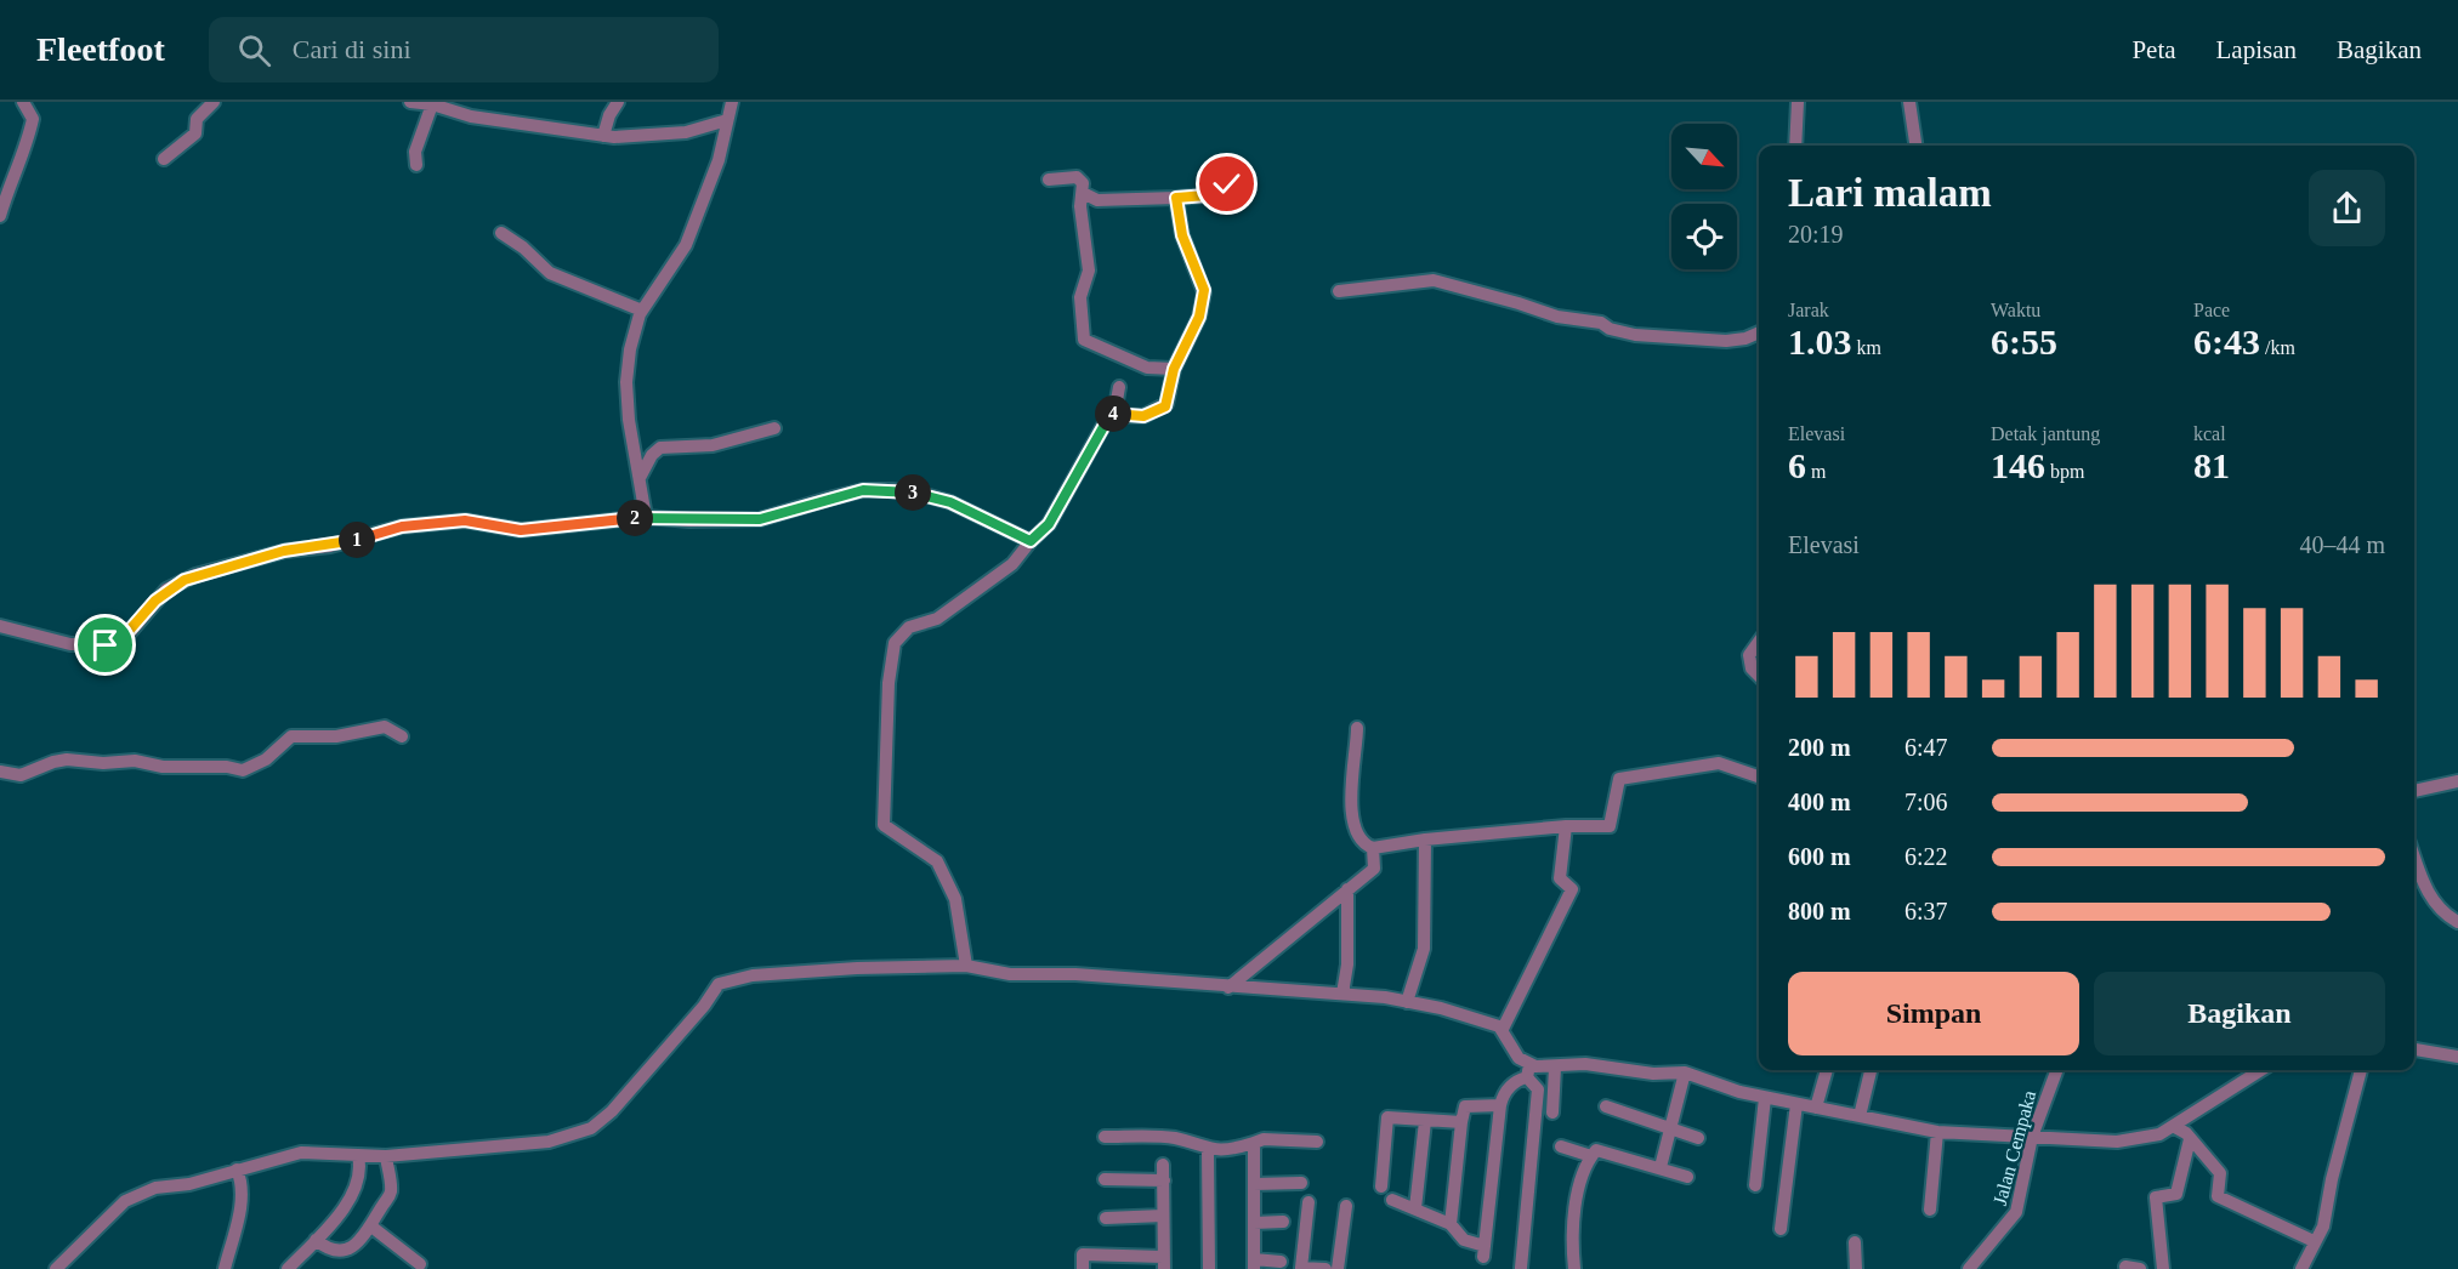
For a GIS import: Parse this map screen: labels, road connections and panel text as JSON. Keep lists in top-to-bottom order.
{
  "streets": {
    "street": ["Jalan Cempaka"]
  },
  "north": "bottom right",
  "page": {
    "header": "Fleetfoot",
    "search": "Cari di sini",
    "nav": ["Peta", "Lapisan", "Bagikan"],
    "heading": ["Lari malam", "20:19"],
    "stats": [
      ["Jarak", "1.03 km"],
      ["Waktu", "6:55"],
      ["Pace", "6:43 /km"],
      ["Elevasi", "6 m"],
      ["Detak jantung", "146 bpm"],
      ["kcal", "81"]
    ],
    "pins": [
      "4",
      "3",
      "2",
      "1"
    ],
    "chart": ["Elevasi", "40–44 m"],
    "list": [
      {
        "name": "200 m",
        "note": "6:47"
      },
      {
        "name": "400 m",
        "note": "7:06"
      },
      {
        "name": "600 m",
        "note": "6:22"
      },
      {
        "name": "800 m",
        "note": "6:37"
      }
    ],
    "buttons": ["Simpan", "Bagikan"]
  }
}
